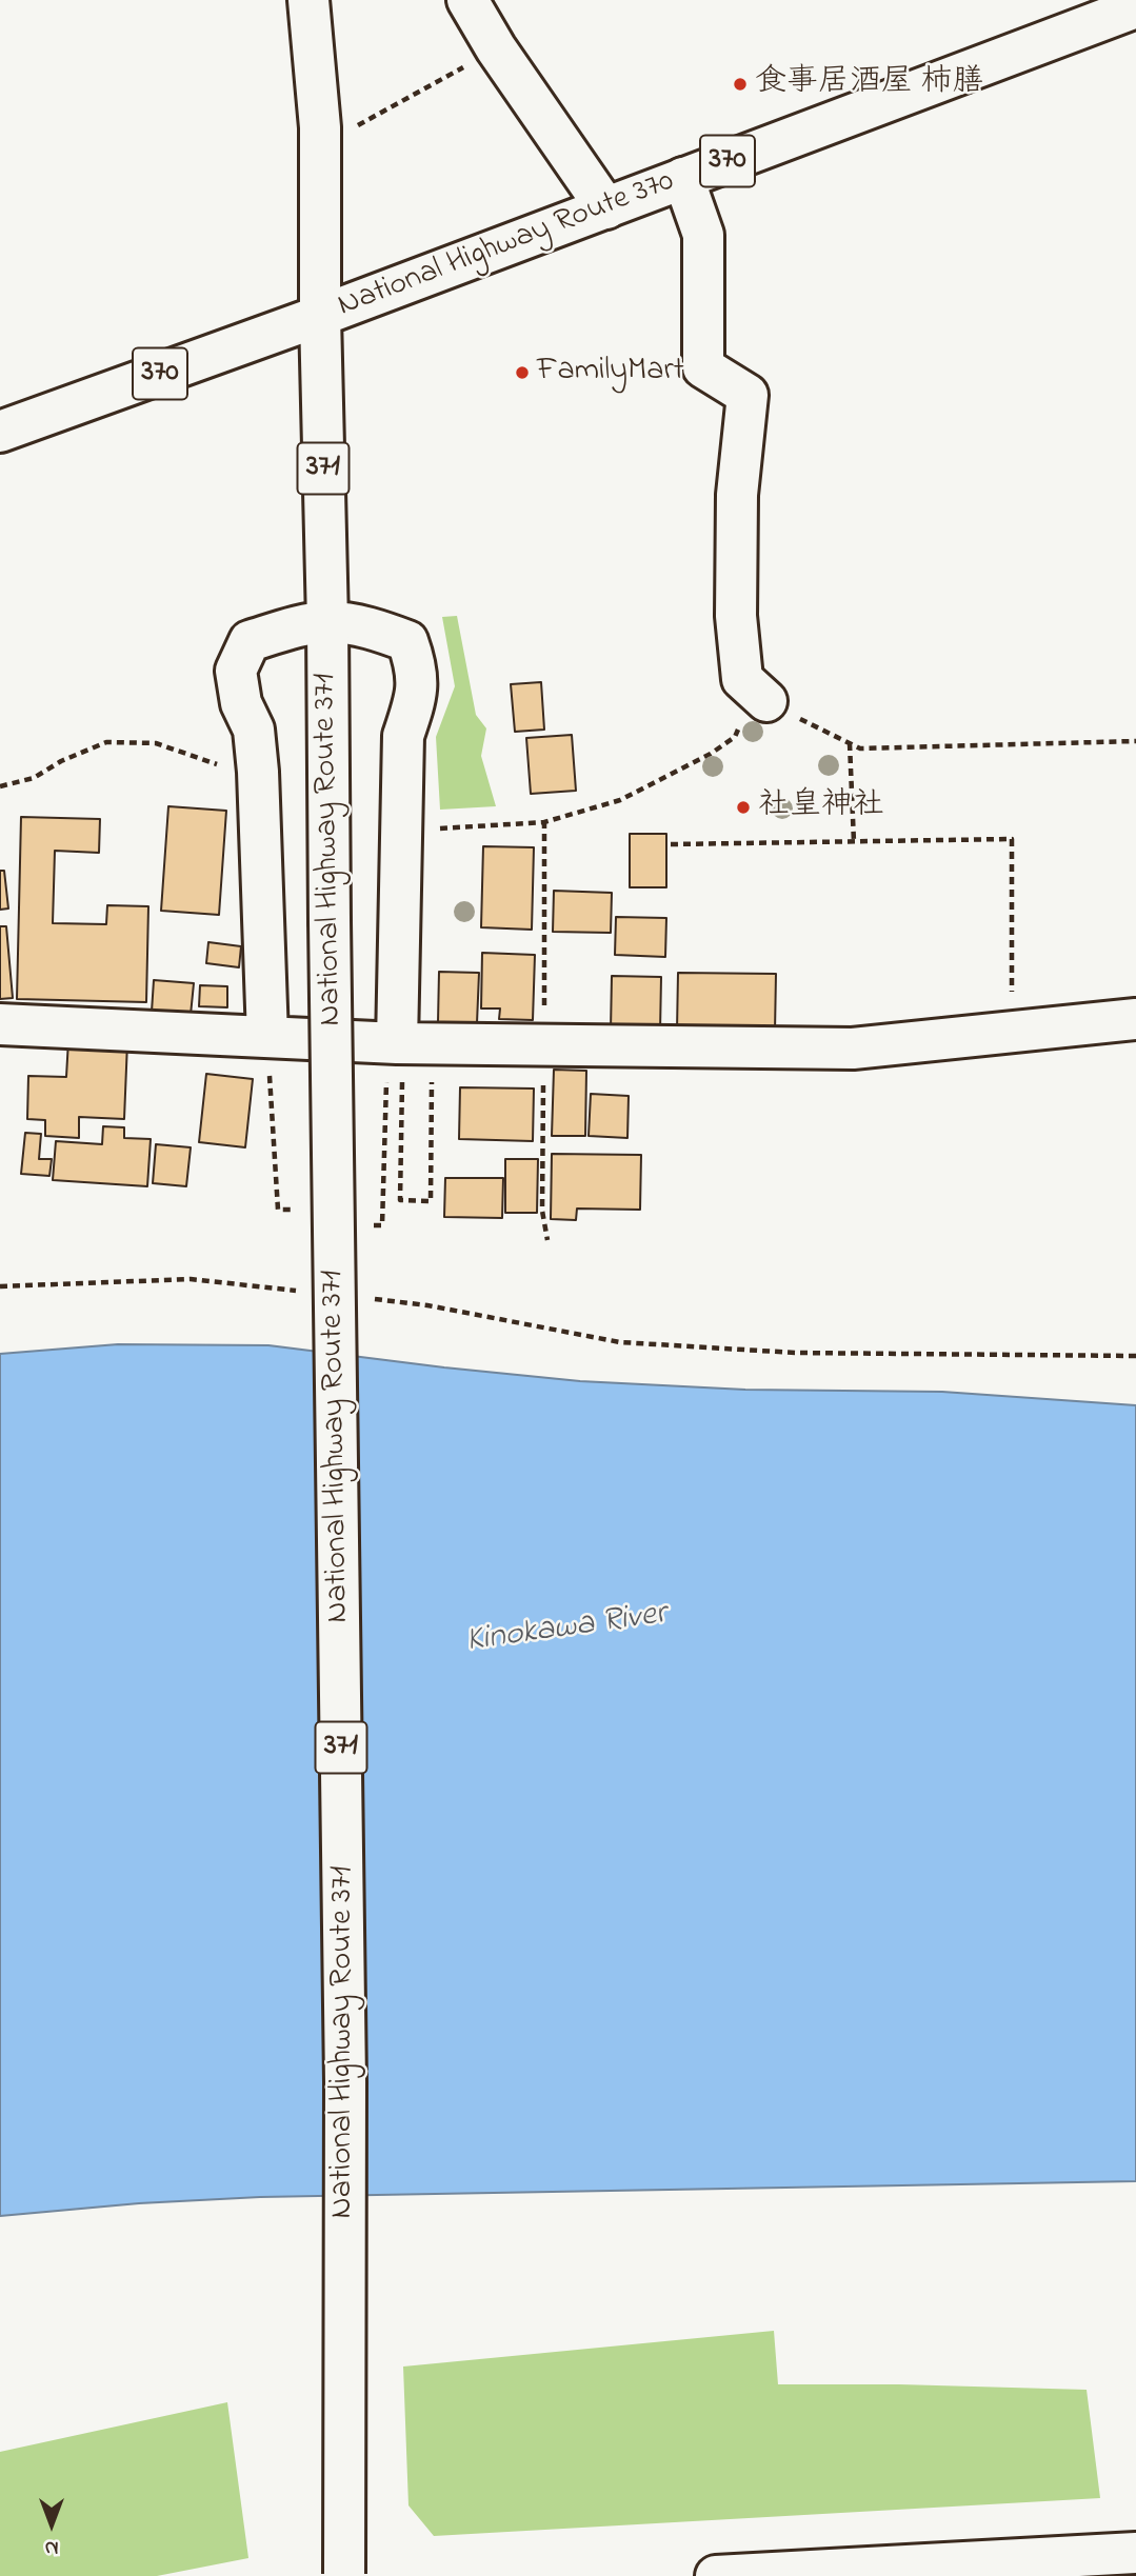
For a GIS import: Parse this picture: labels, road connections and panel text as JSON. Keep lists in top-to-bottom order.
{
  "streets": {
    "main road": [
      "370",
      "National Highway Route 370",
      "371",
      "National Highway Route 371"
    ]
  },
  "crossings": [
    ["National Highway Route 370", "National Highway Route 371"]
  ],
  "water": ["Kinokawa River"],
  "places": ["食事居酒屋 柿膳", "FamilyMart", "社皇神社"],
  "north": "bottom"
}
